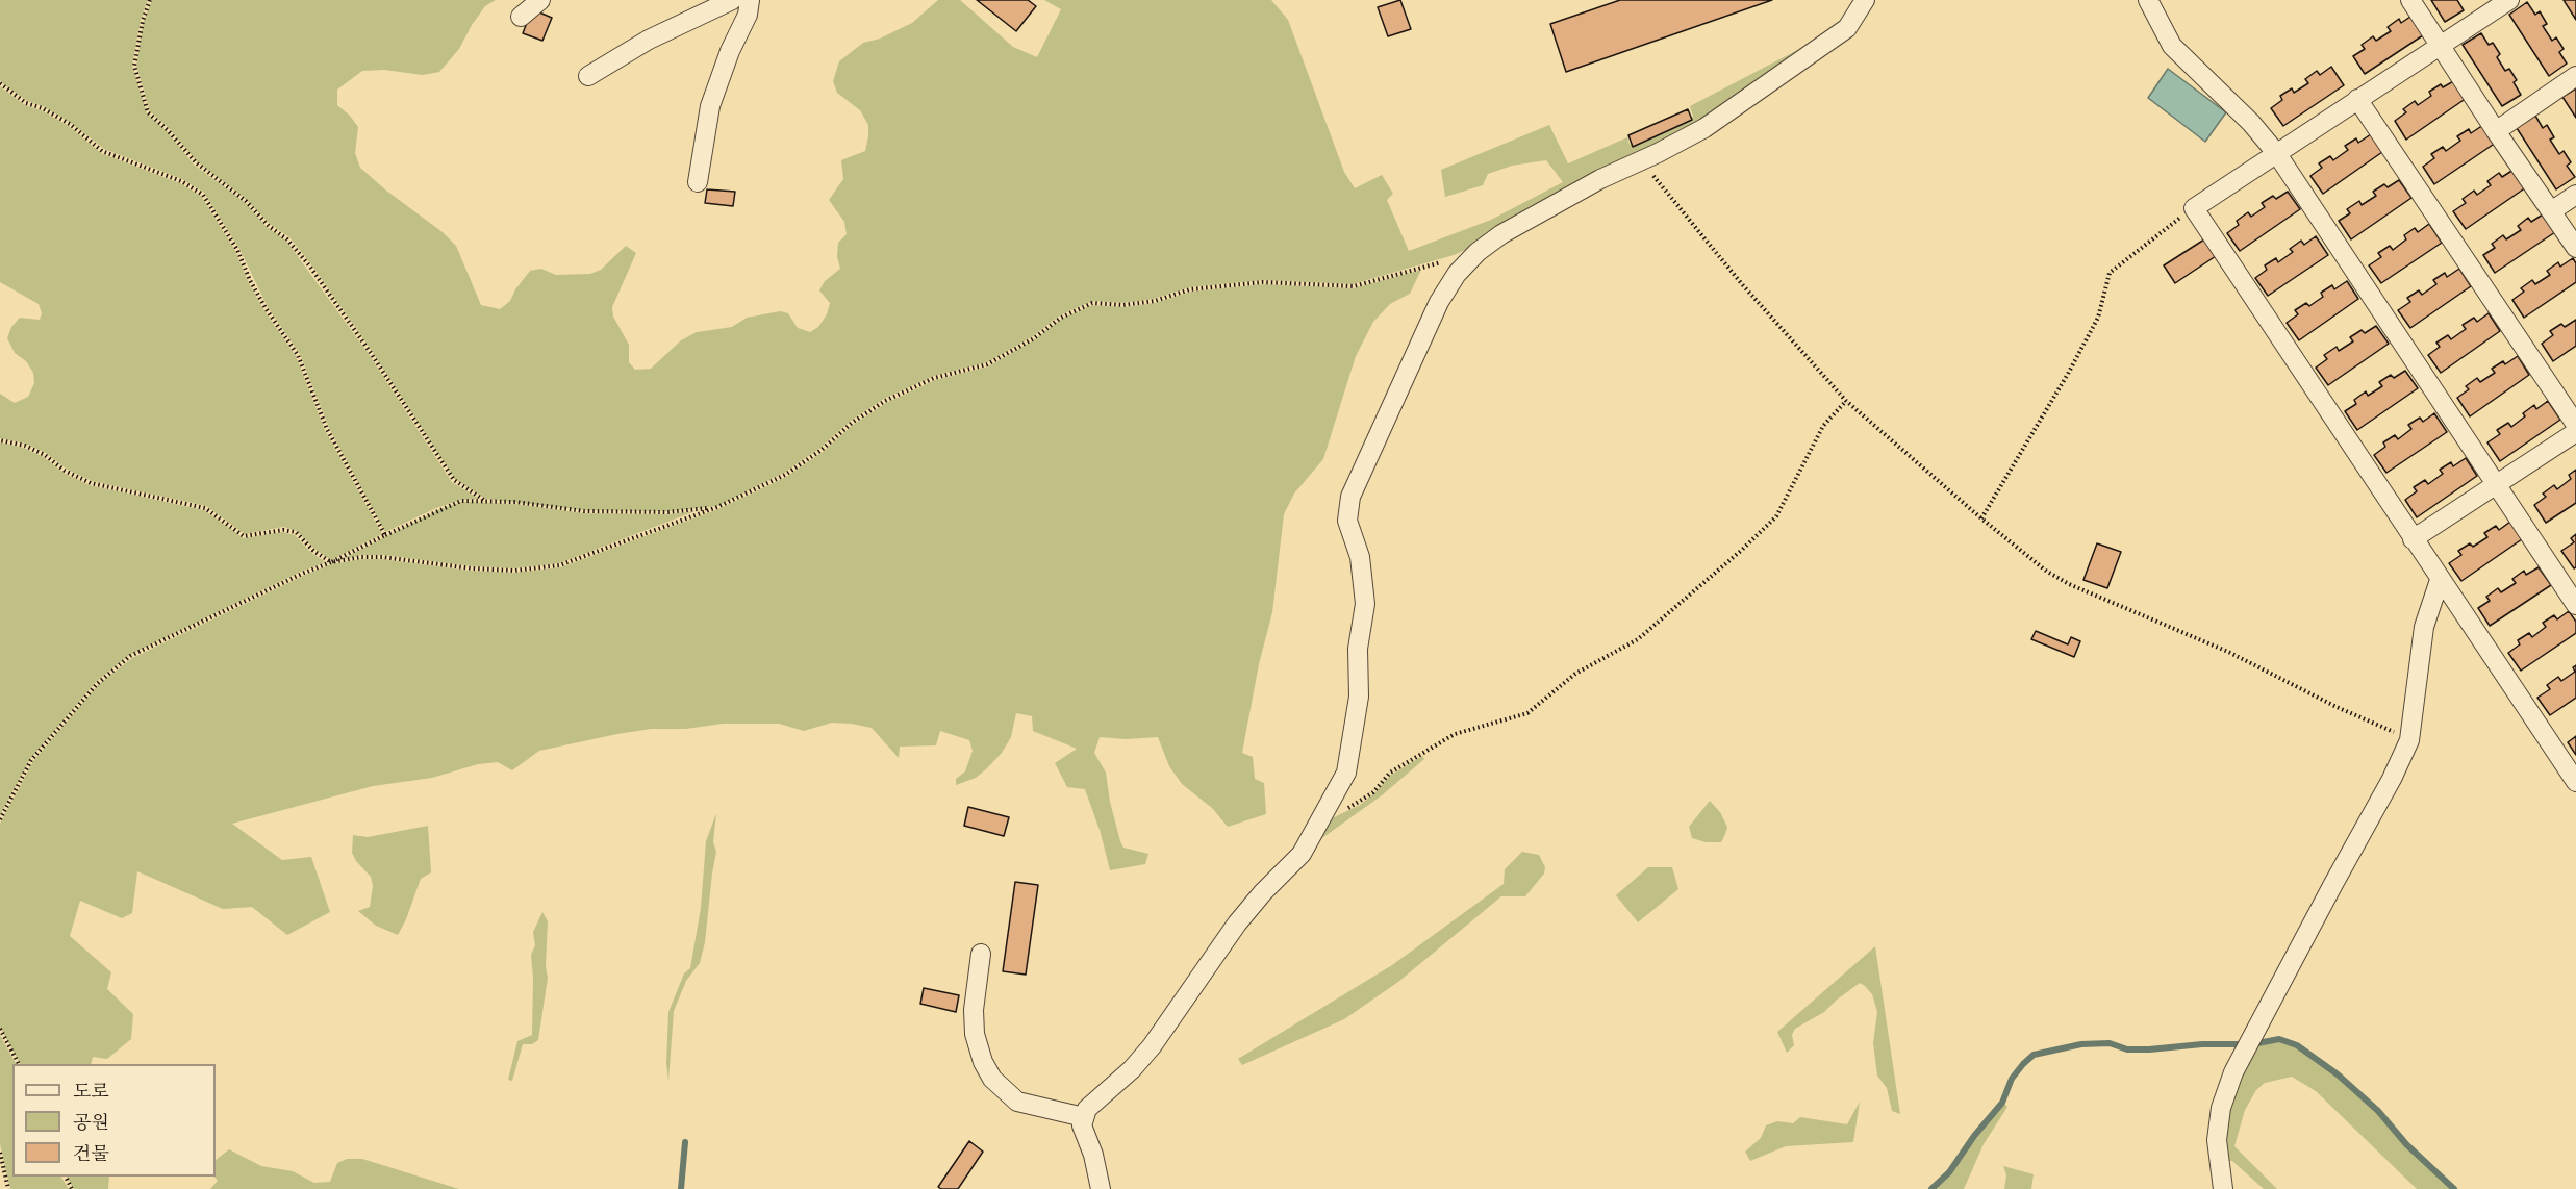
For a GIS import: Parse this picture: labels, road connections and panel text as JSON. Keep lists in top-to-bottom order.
{
  "legend": ["도로", "공원", "건물"]
}
